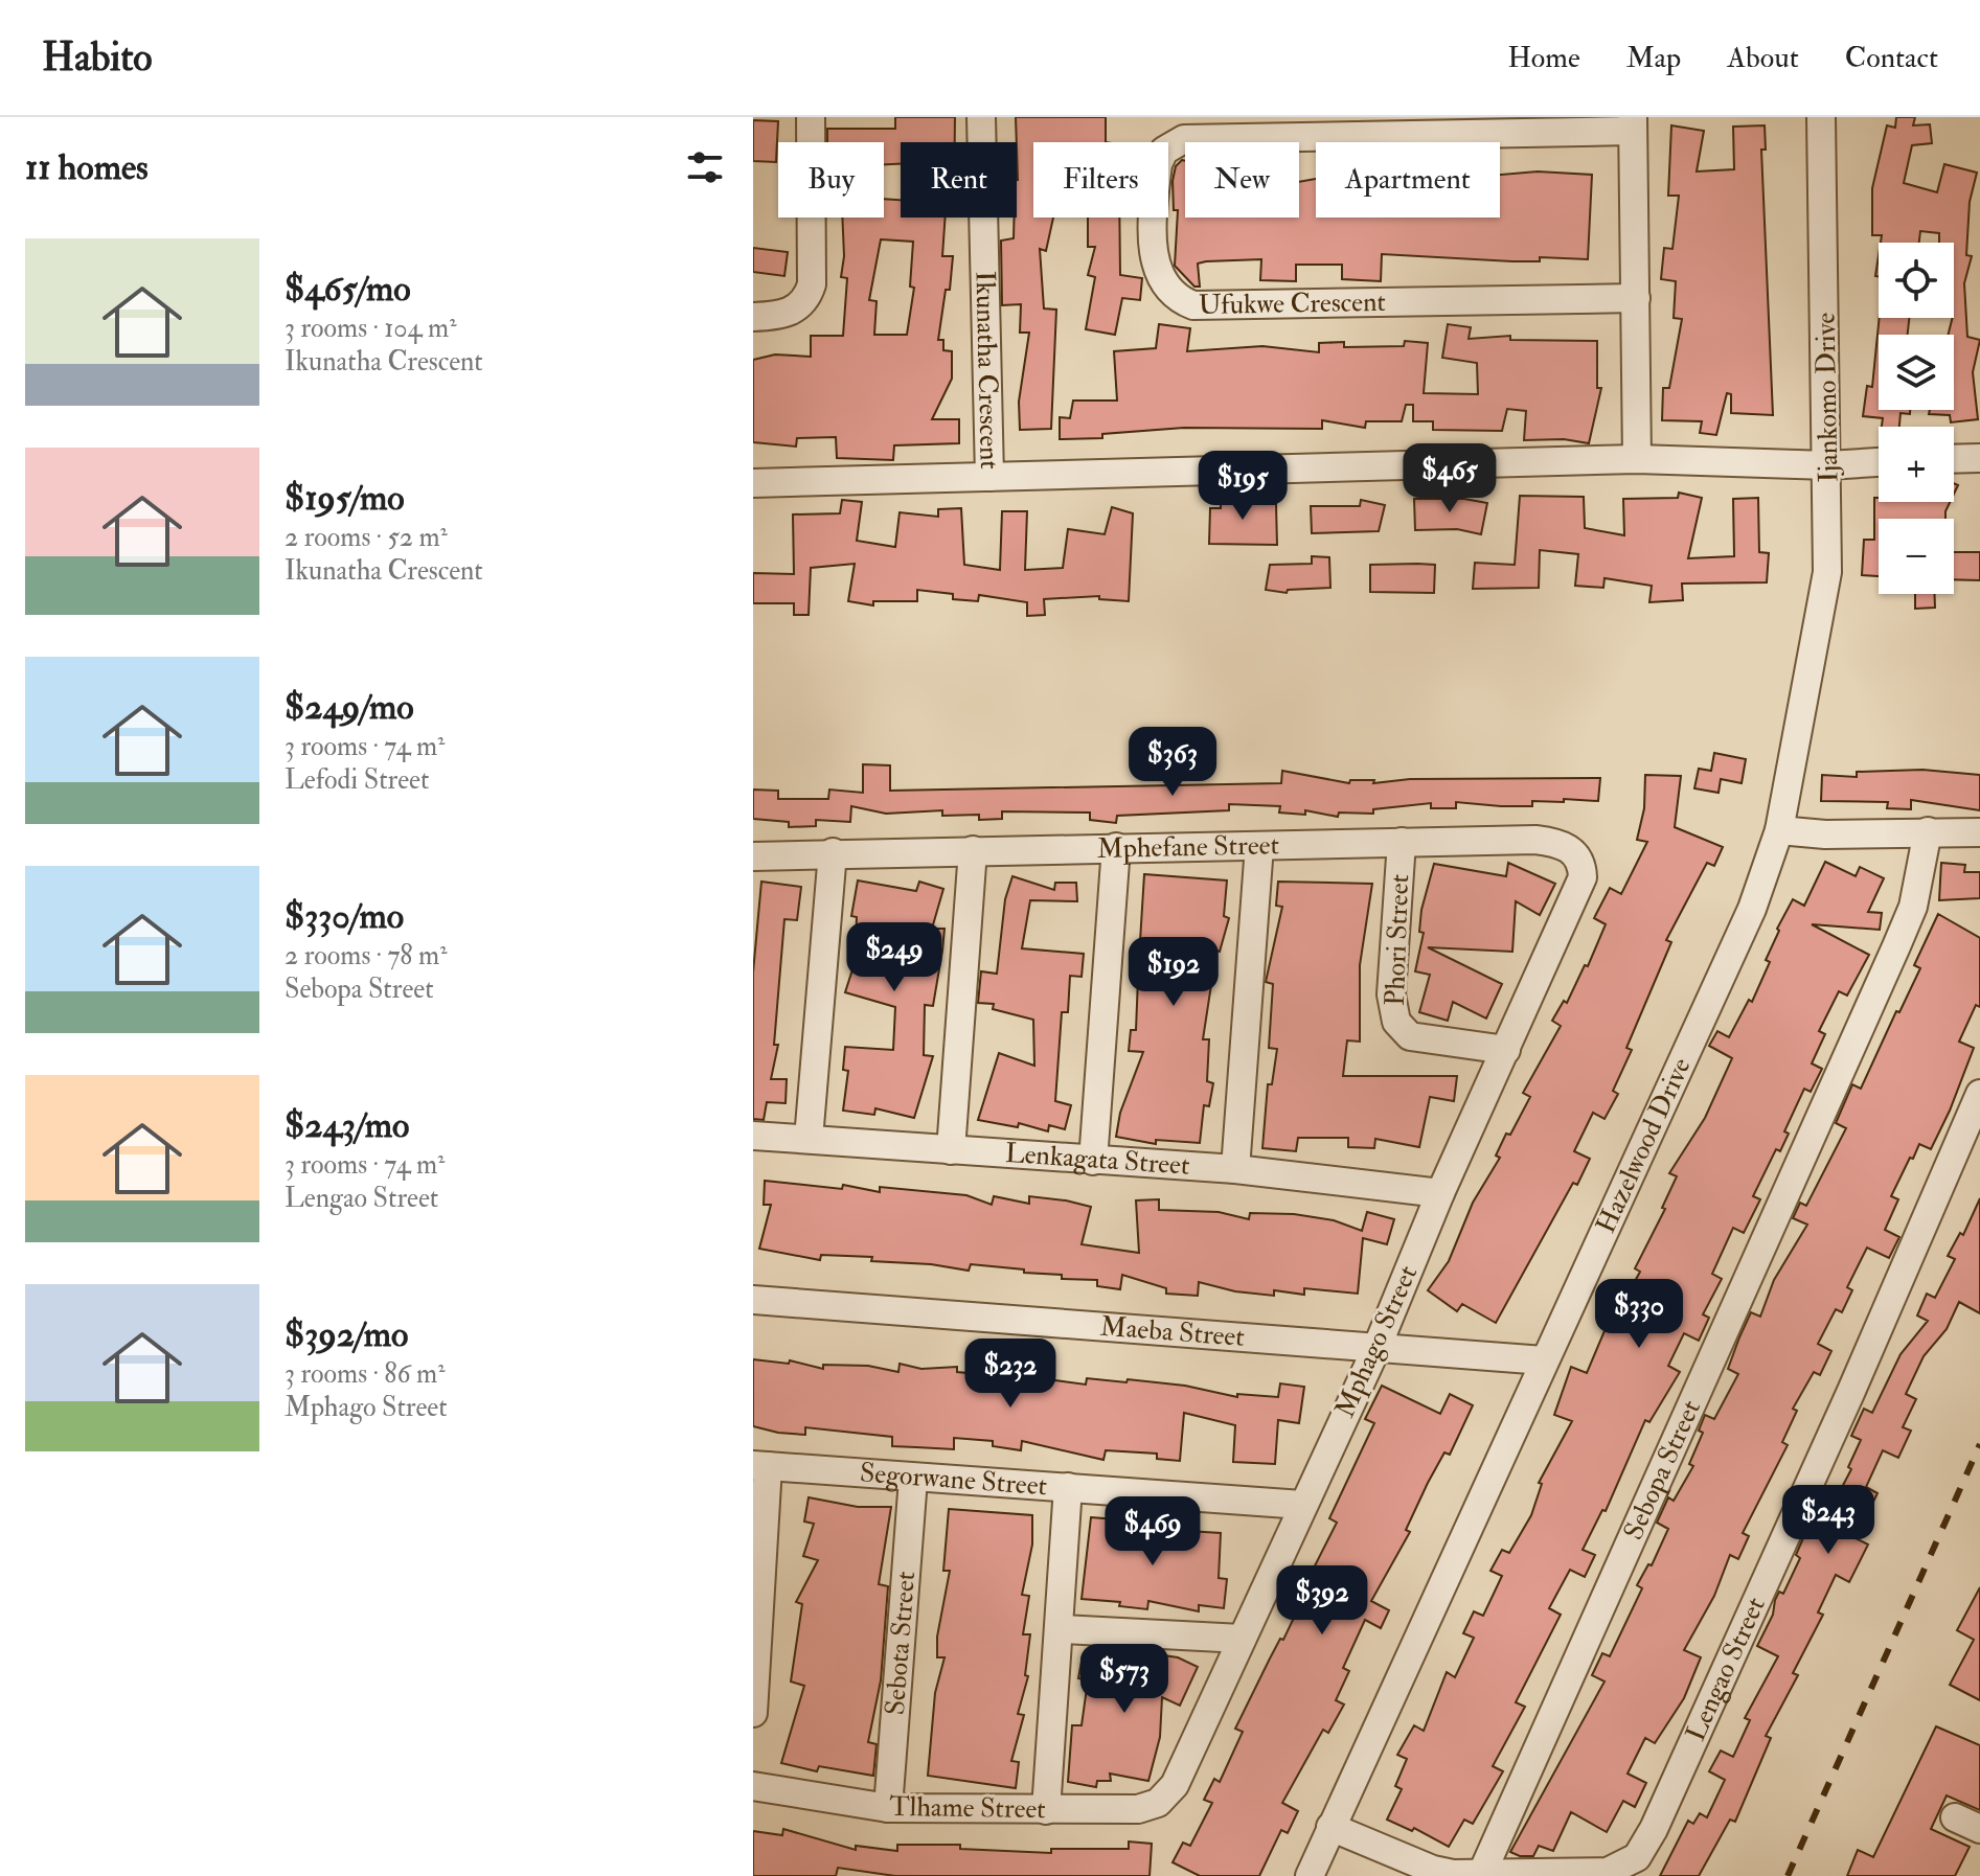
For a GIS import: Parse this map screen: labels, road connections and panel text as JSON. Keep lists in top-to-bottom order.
{
  "streets": {
    "street": [
      "Ufukwe Crescent",
      "Ikunatha Crescent",
      "Ijankomo Drive",
      "Mphefane Street",
      "Phori Street",
      "Hazelwood Drive",
      "Lenkagata Street",
      "Maeba Street",
      "Mphago Street",
      "Sebopa Street",
      "Segorwane Street",
      "Sebota Street",
      "Lengao Street",
      "Tlhame Street"
    ]
  },
  "crossings": [
    ["Ikunatha Crescent", "Ijankomo Drive"],
    ["Ijankomo Drive", "Hazelwood Drive"],
    ["Mphefane Street", "Phori Street"],
    ["Mphefane Street", "Mphago Street"],
    ["Phori Street", "Mphago Street"],
    ["Hazelwood Drive", "Maeba Street"],
    ["Hazelwood Drive", "Lengao Street"],
    ["Lenkagata Street", "Mphago Street"],
    ["Maeba Street", "Mphago Street"],
    ["Mphago Street", "Segorwane Street"],
    ["Mphago Street", "Tlhame Street"],
    ["Sebopa Street", "Lengao Street"],
    ["Segorwane Street", "Sebota Street"],
    ["Sebota Street", "Tlhame Street"]
  ],
  "page": {
    "header": "Habito",
    "nav": [
      "Home",
      "Map",
      "About",
      "Contact"
    ],
    "heading": "11 homes",
    "chip": [
      "Buy",
      "Rent",
      "Filters",
      "New",
      "Apartment"
    ],
    "list": [
      {
        "name": "$465/mo",
        "note": "3 rooms · 104 m² · Ikunatha Crescent"
      },
      {
        "name": "$195/mo",
        "note": "2 rooms · 52 m² · Ikunatha Crescent"
      },
      {
        "name": "$249/mo",
        "note": "3 rooms · 74 m² · Lefodi Street"
      },
      {
        "name": "$330/mo",
        "note": "2 rooms · 78 m² · Sebopa Street"
      },
      {
        "name": "$243/mo",
        "note": "3 rooms · 74 m² · Lengao Street"
      },
      {
        "name": "$392/mo",
        "note": "3 rooms · 86 m² · Mphago Street"
      }
    ],
    "map_buttons": ["+", "−"],
    "price": [
      "$465",
      "$195",
      "$363",
      "$249",
      "$192",
      "$330",
      "$232",
      "$243",
      "$469",
      "$392",
      "$573"
    ]
  }
}
